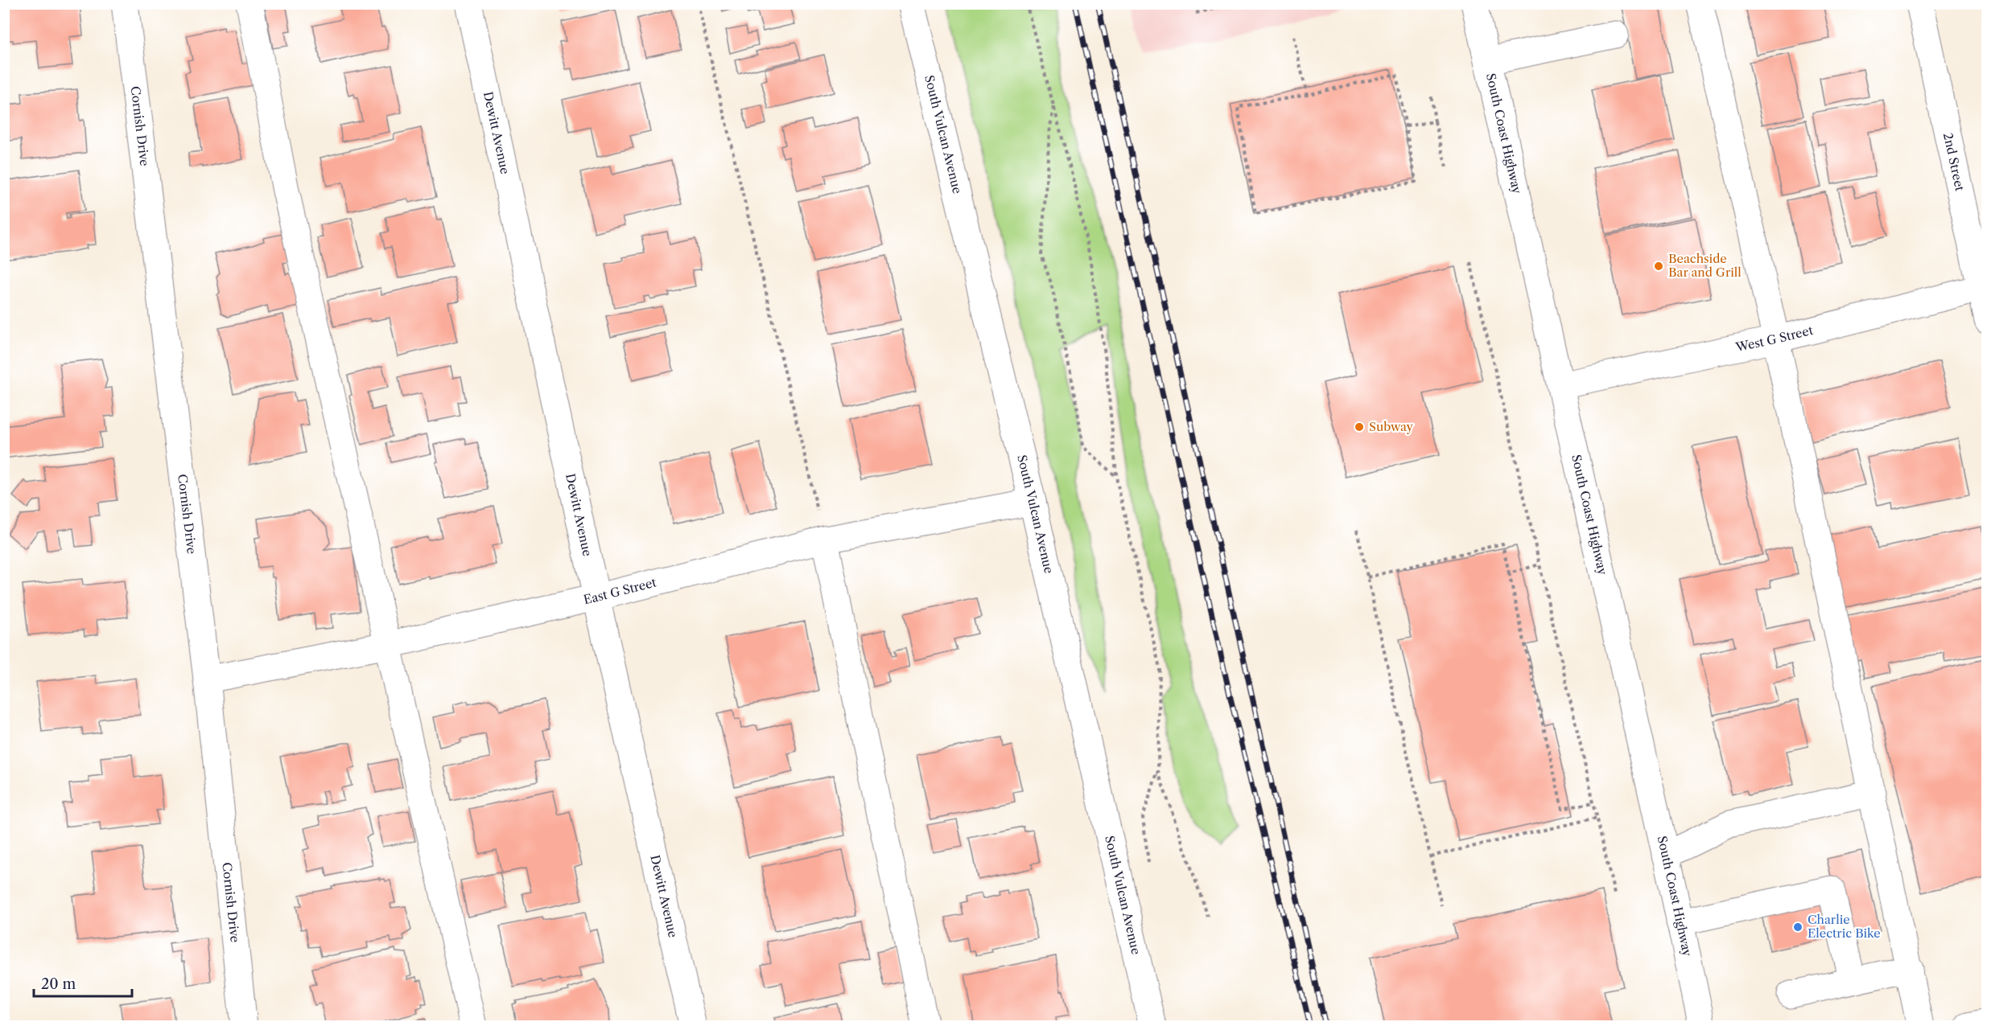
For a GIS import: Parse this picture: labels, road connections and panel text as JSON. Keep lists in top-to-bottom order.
{
  "streets": {
    "street": [
      "Cornish Drive",
      "Dewitt Avenue",
      "South Coast Highway",
      "South Vulcan Avenue",
      "2nd Street",
      "West G Street",
      "East G Street"
    ]
  },
  "crossings": [
    ["Cornish Drive", "East G Street"],
    ["Dewitt Avenue", "East G Street"],
    ["South Coast Highway", "West G Street"],
    ["South Vulcan Avenue", "East G Street"],
    ["2nd Street", "West G Street"]
  ],
  "places": ["Beachside Bar and Grill", "Subway", "Charlie Electric Bike"],
  "scale_bar": "20 m"
}
